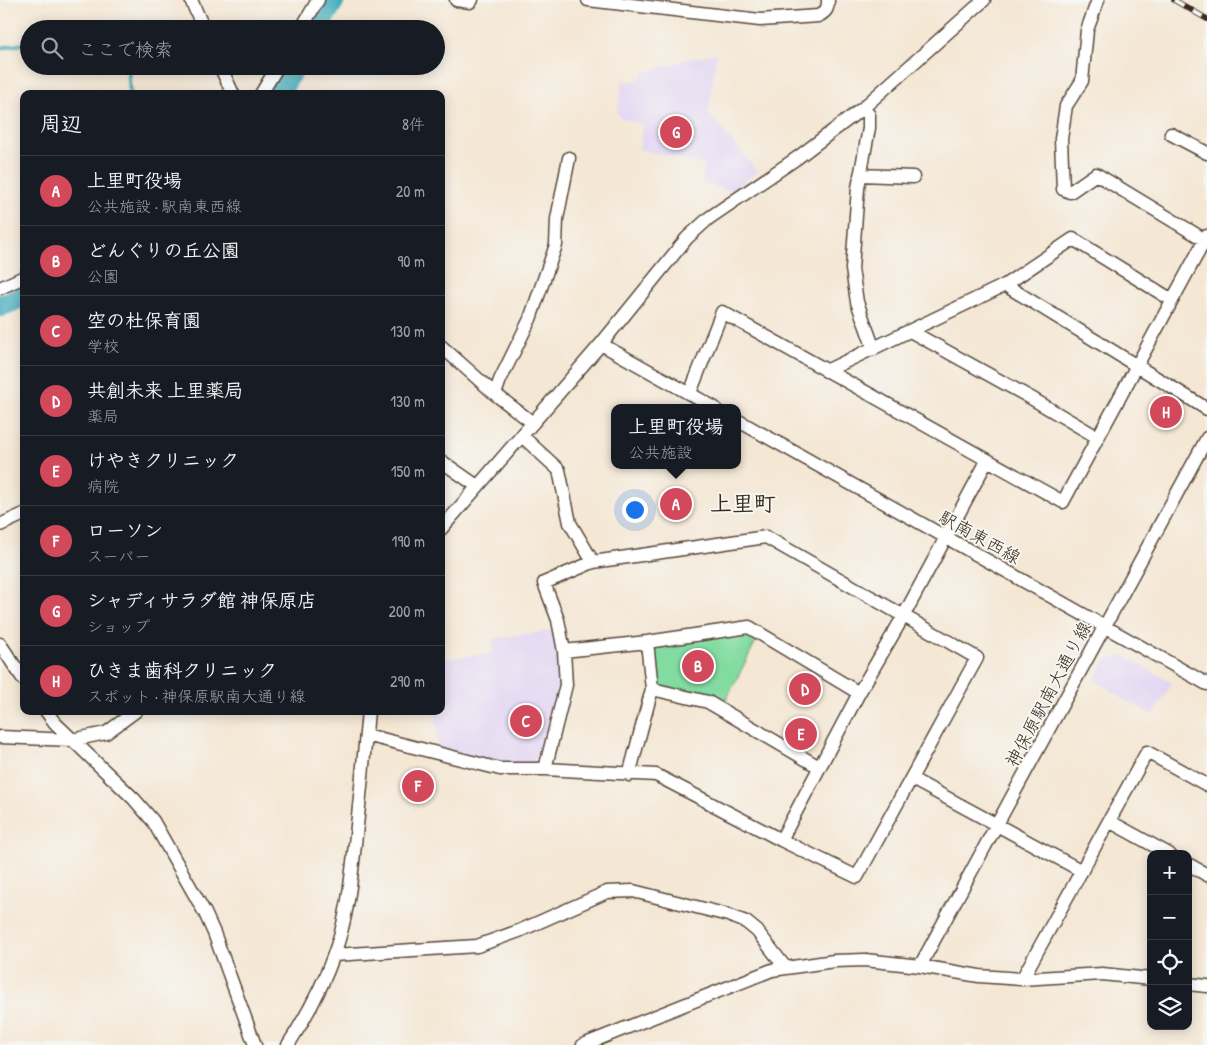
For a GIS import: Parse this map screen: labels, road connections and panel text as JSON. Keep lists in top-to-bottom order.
{
  "streets": {
    "street": ["駅南東西線", "神保原駅南大通り線"]
  },
  "crossings": [
    ["駅南東西線", "神保原駅南大通り線"]
  ],
  "districts": ["上里町"],
  "page": {
    "search": "ここで検索",
    "heading": ["周辺", "8件"],
    "pins": [
      "G",
      "H",
      "A",
      "B",
      "D",
      "C",
      "E",
      "F"
    ],
    "list": [
      {
        "mark": "A",
        "name": "上里町役場",
        "note": "公共施設 · 駅南東西線",
        "value": "20 m"
      },
      {
        "mark": "B",
        "name": "どんぐりの丘公園",
        "note": "公園",
        "value": "90 m"
      },
      {
        "mark": "C",
        "name": "空の杜保育園",
        "note": "学校",
        "value": "130 m"
      },
      {
        "mark": "D",
        "name": "共創未来 上里薬局",
        "note": "薬局",
        "value": "130 m"
      },
      {
        "mark": "E",
        "name": "けやきクリニック",
        "note": "病院",
        "value": "150 m"
      },
      {
        "mark": "F",
        "name": "ローソン",
        "note": "スーパー",
        "value": "190 m"
      },
      {
        "mark": "G",
        "name": "シャディサラダ館 神保原店",
        "note": "ショップ",
        "value": "200 m"
      },
      {
        "mark": "H",
        "name": "ひきま歯科クリニック",
        "note": "スポット · 神保原駅南大通り線",
        "value": "290 m"
      }
    ],
    "popup": ["上里町役場", "公共施設"],
    "map_buttons": ["+", "−"]
  }
}
